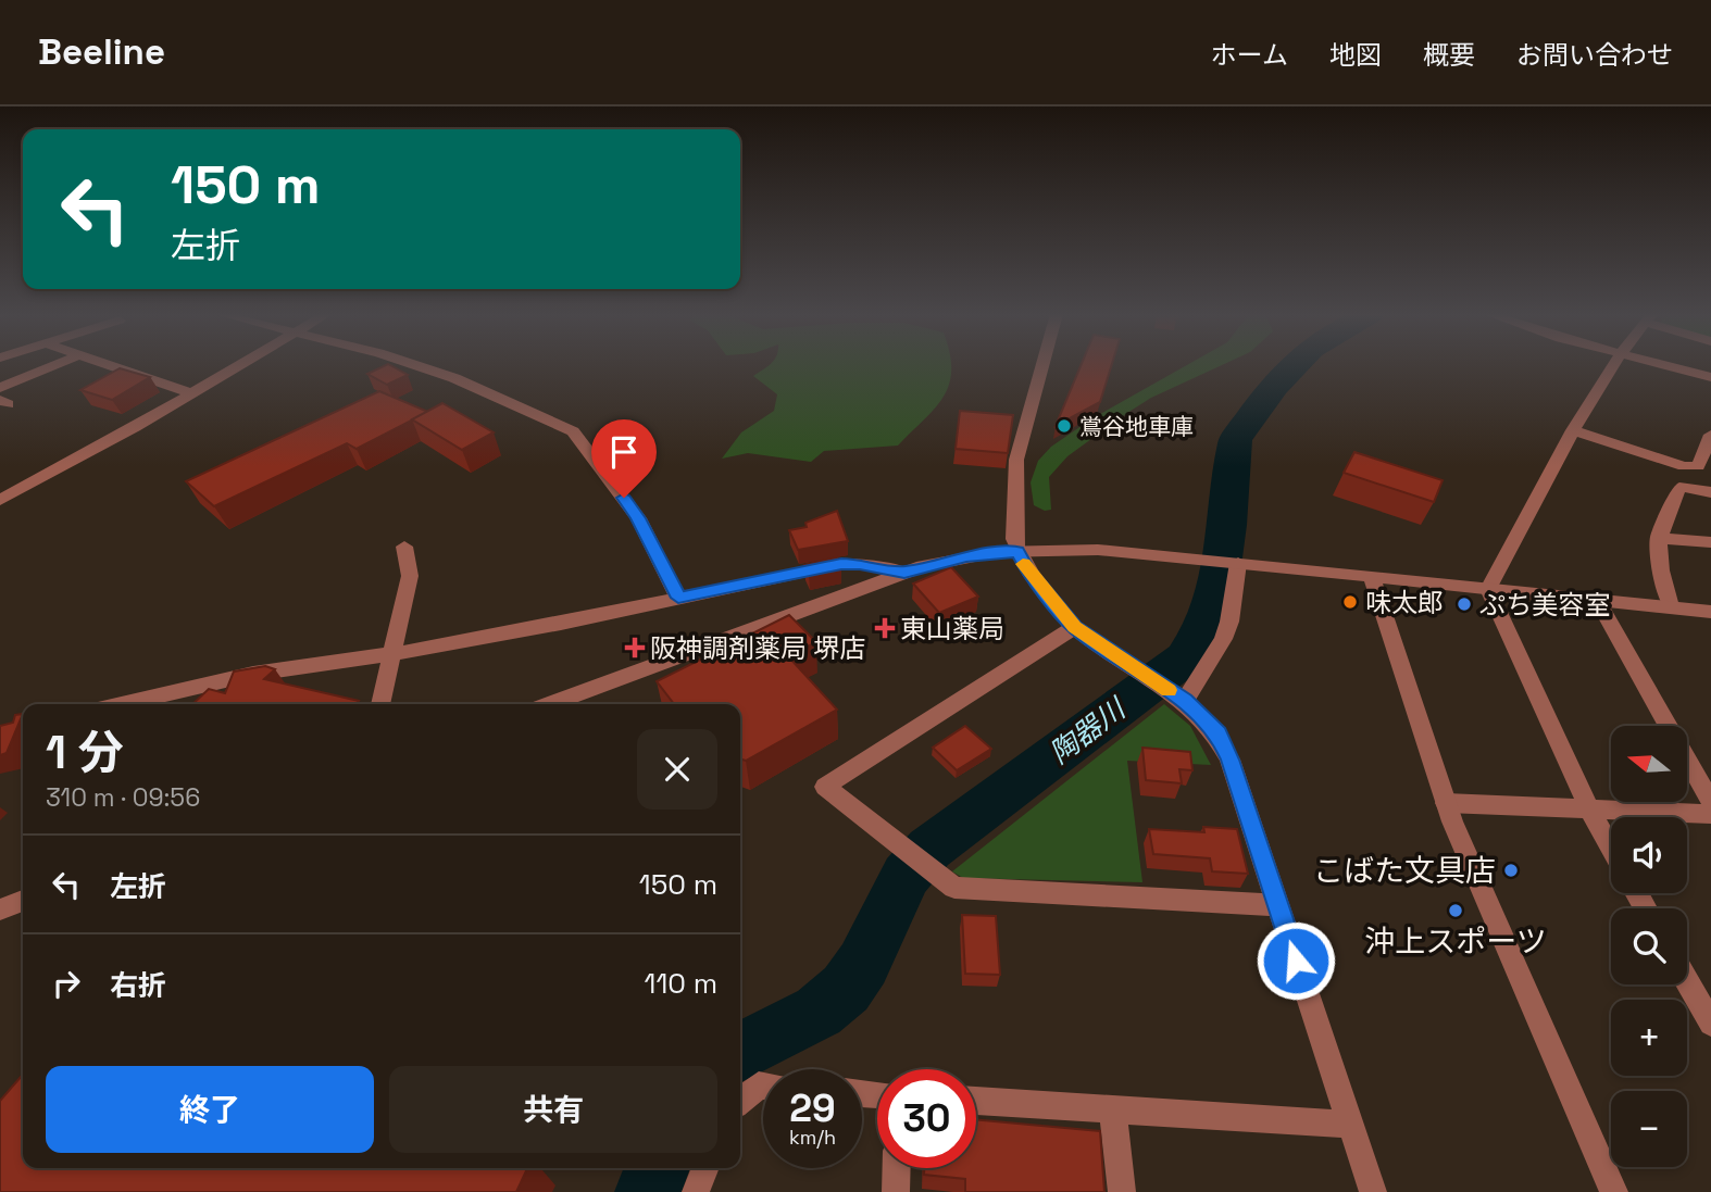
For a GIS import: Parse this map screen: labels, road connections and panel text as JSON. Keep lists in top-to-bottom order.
{
  "water": ["陶器川"],
  "places": {
    "other": [
      "鴬谷地車庫",
      "味太郎",
      "ぷち美容室",
      "こばた文具店",
      "沖上スポーツ"
    ],
    "health": ["東山薬局", "阪神調剤薬局 堺店"]
  },
  "north": "left",
  "page": {
    "header": "Beeline",
    "nav": [
      "ホーム",
      "地図",
      "概要",
      "お問い合わせ"
    ],
    "turn": ["150 m", "左折"],
    "heading": ["1 分", "310 m · 09:56"],
    "map_buttons": ["+", "−"],
    "list": [
      {
        "name": "左折",
        "value": "150 m"
      },
      {
        "name": "右折",
        "value": "110 m"
      }
    ],
    "buttons": ["終了", "共有"],
    "speed": "29 km/h",
    "limit": "30"
  }
}
